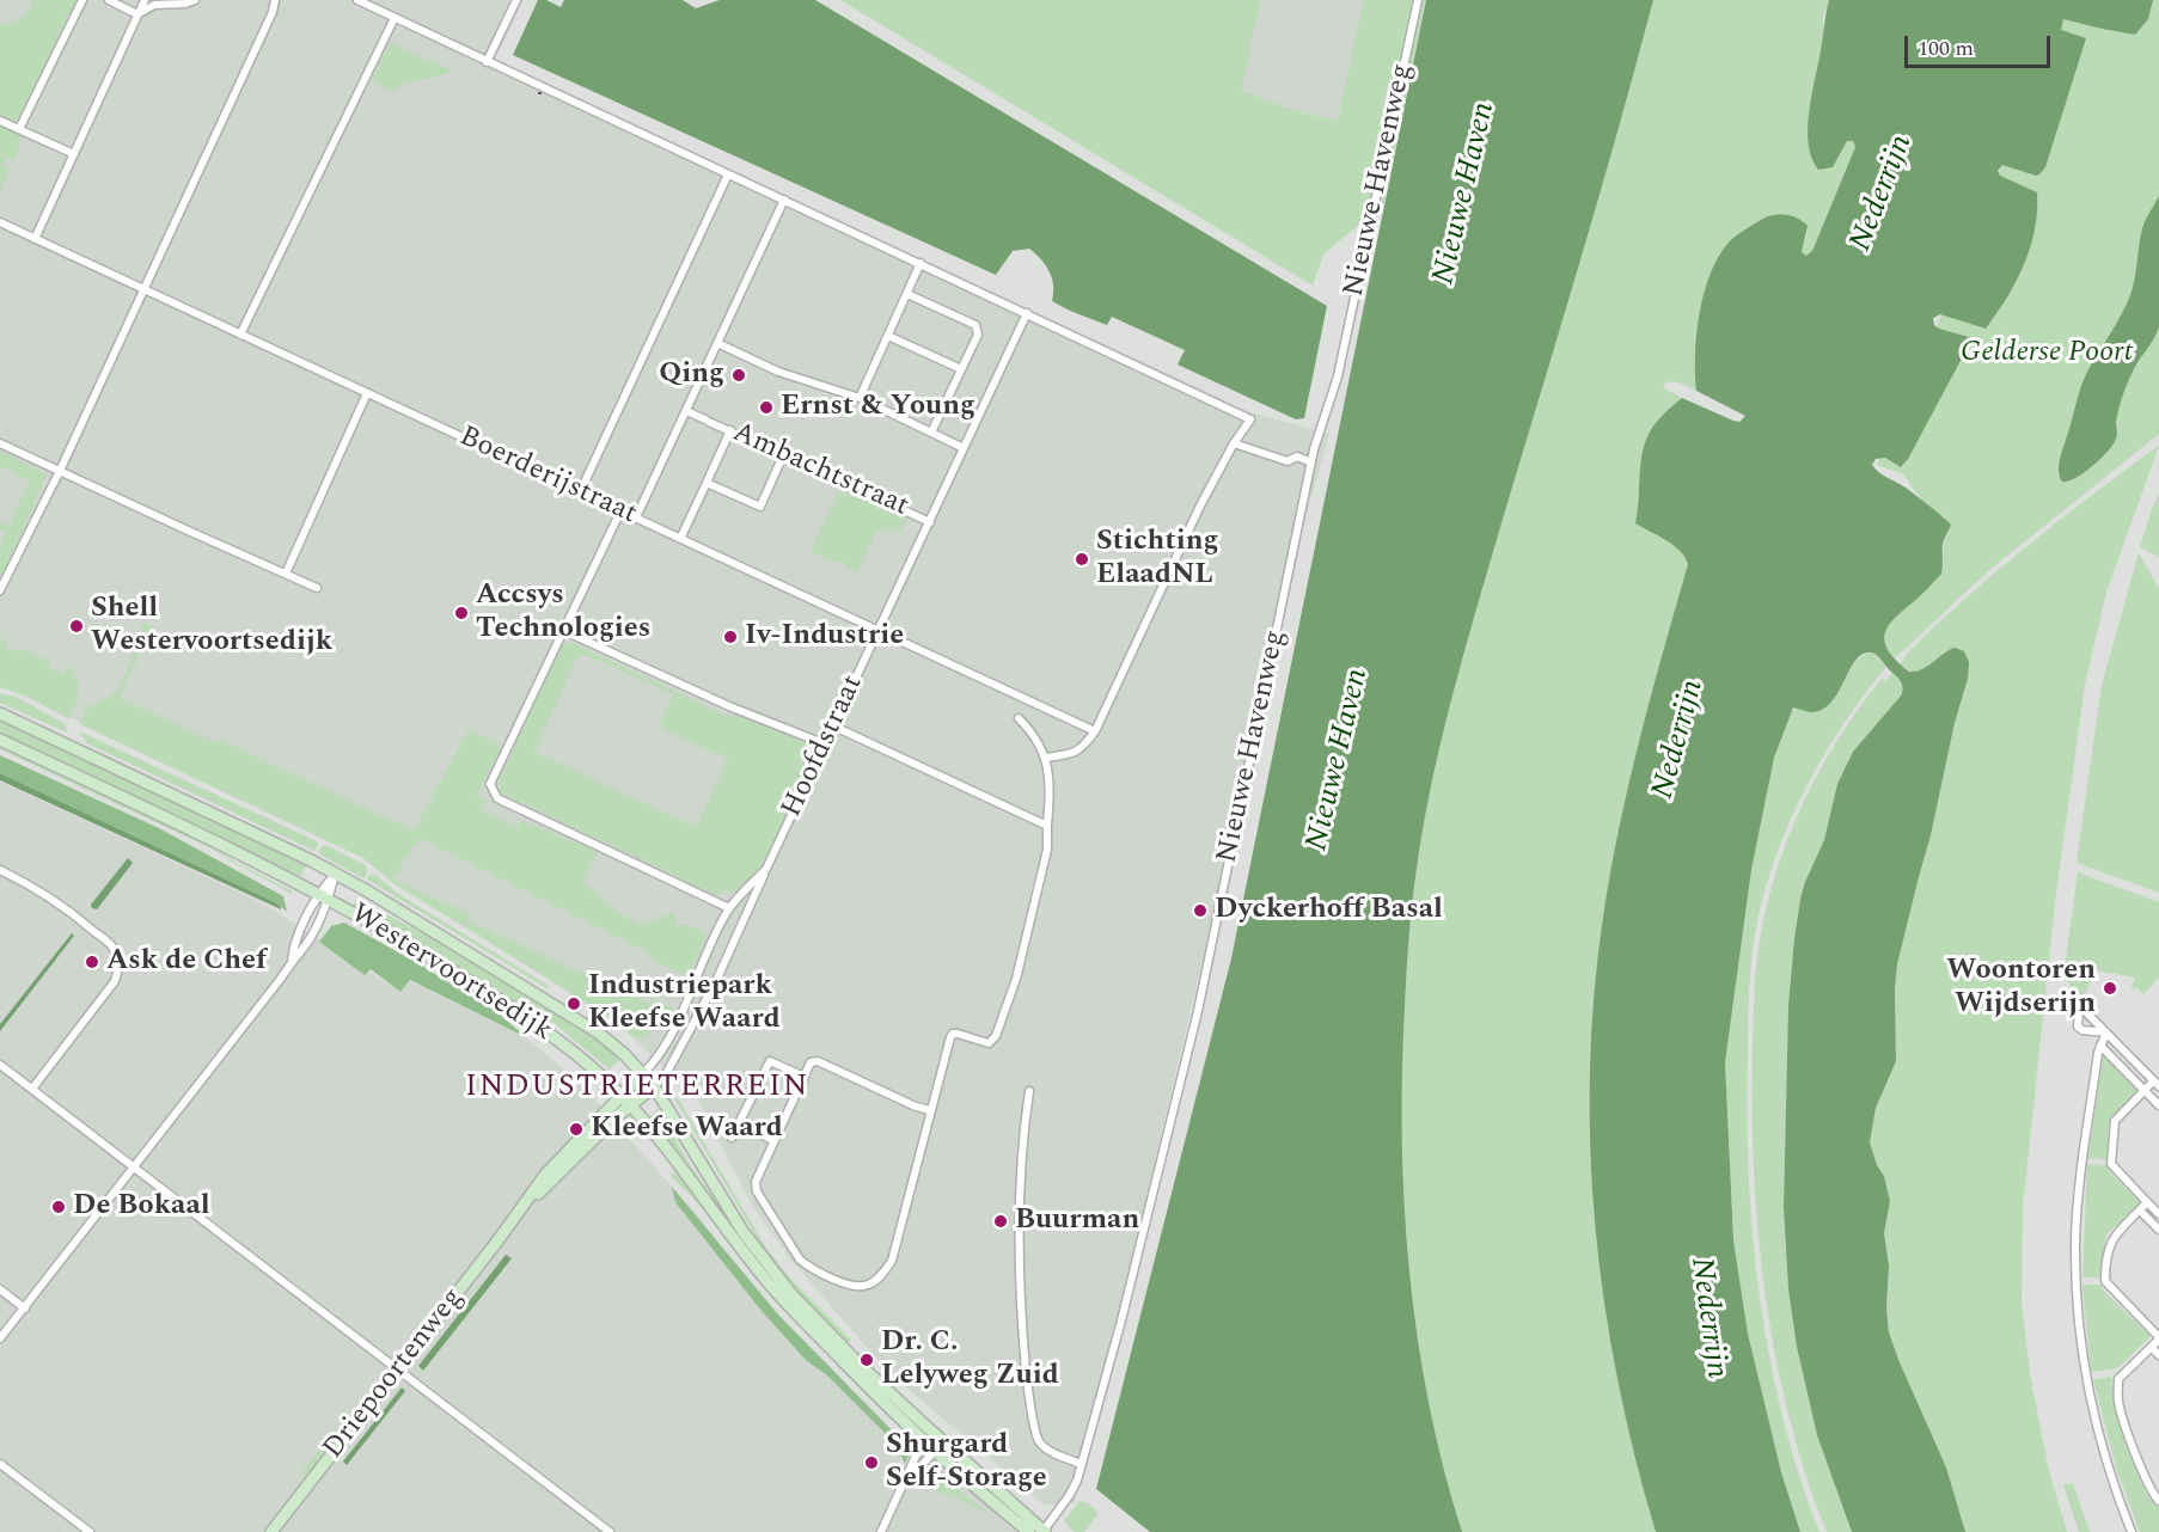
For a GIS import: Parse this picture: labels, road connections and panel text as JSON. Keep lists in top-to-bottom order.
{
  "streets": {
    "main road": ["Westervoortsedijk", "Driepoortenweg"],
    "street": [
      "Nieuwe Havenweg",
      "Ambachtstraat",
      "Boerderijstraat",
      "Hoofdstraat"
    ]
  },
  "crossings": [
    ["Nieuwe Havenweg", "Westervoortsedijk"],
    ["Ambachtstraat", "Hoofdstraat"],
    ["Boerderijstraat", "Hoofdstraat"],
    ["Westervoortsedijk", "Driepoortenweg"]
  ],
  "districts": ["INDUSTRIETERREIN"],
  "water": ["Nieuwe Haven", "Nederrijn"],
  "parks": ["Gelderse Poort"],
  "places": [
    "Qing",
    "Ernst & Young",
    "Stichting ElaadNL",
    "Accsys Technologies",
    "Shell Westervoortsedijk",
    "Iv-Industrie",
    "Dyckerhoff Basal",
    "Ask de Chef",
    "Woontoren Wijdserijn",
    "Industriepark Kleefse Waard",
    "Kleefse Waard",
    "De Bokaal",
    "Buurman",
    "Dr. C. Lelyweg Zuid",
    "Shurgard Self-Storage"
  ],
  "scale_bar": "100 m"
}
